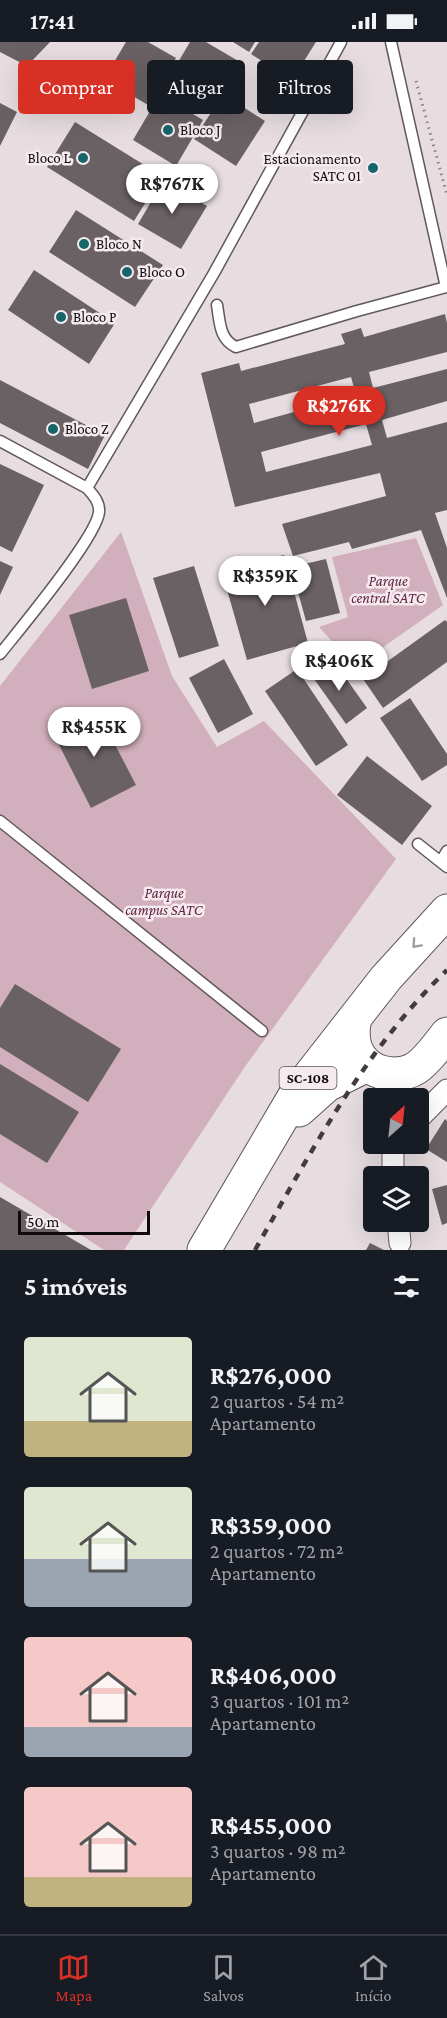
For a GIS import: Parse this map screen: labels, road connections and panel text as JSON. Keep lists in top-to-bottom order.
{
  "streets": {
    "main road": ["SC-108"]
  },
  "parks": ["Parque central SATC", "Parque campus SATC"],
  "places": [
    "Bloco J",
    "Bloco L",
    "Estacionamento SATC 01",
    "Bloco N",
    "Bloco O",
    "Bloco P",
    "Bloco Z"
  ],
  "scale_bar": "50 m",
  "north": "top right",
  "page": {
    "status": "17:41",
    "chip": ["Comprar", "Alugar", "Filtros"],
    "price": [
      "R$767K",
      "R$276K",
      "R$359K",
      "R$406K",
      "R$455K"
    ],
    "scale": "50 m",
    "heading": "5 imóveis",
    "list": [
      {
        "name": "R$276,000",
        "note": "2 quartos · 54 m² · Apartamento"
      },
      {
        "name": "R$359,000",
        "note": "2 quartos · 72 m² · Apartamento"
      },
      {
        "name": "R$406,000",
        "note": "3 quartos · 101 m² · Apartamento"
      },
      {
        "name": "R$455,000",
        "note": "3 quartos · 98 m² · Apartamento"
      }
    ],
    "tabs": ["Mapa", "Salvos", "Início"]
  }
}
